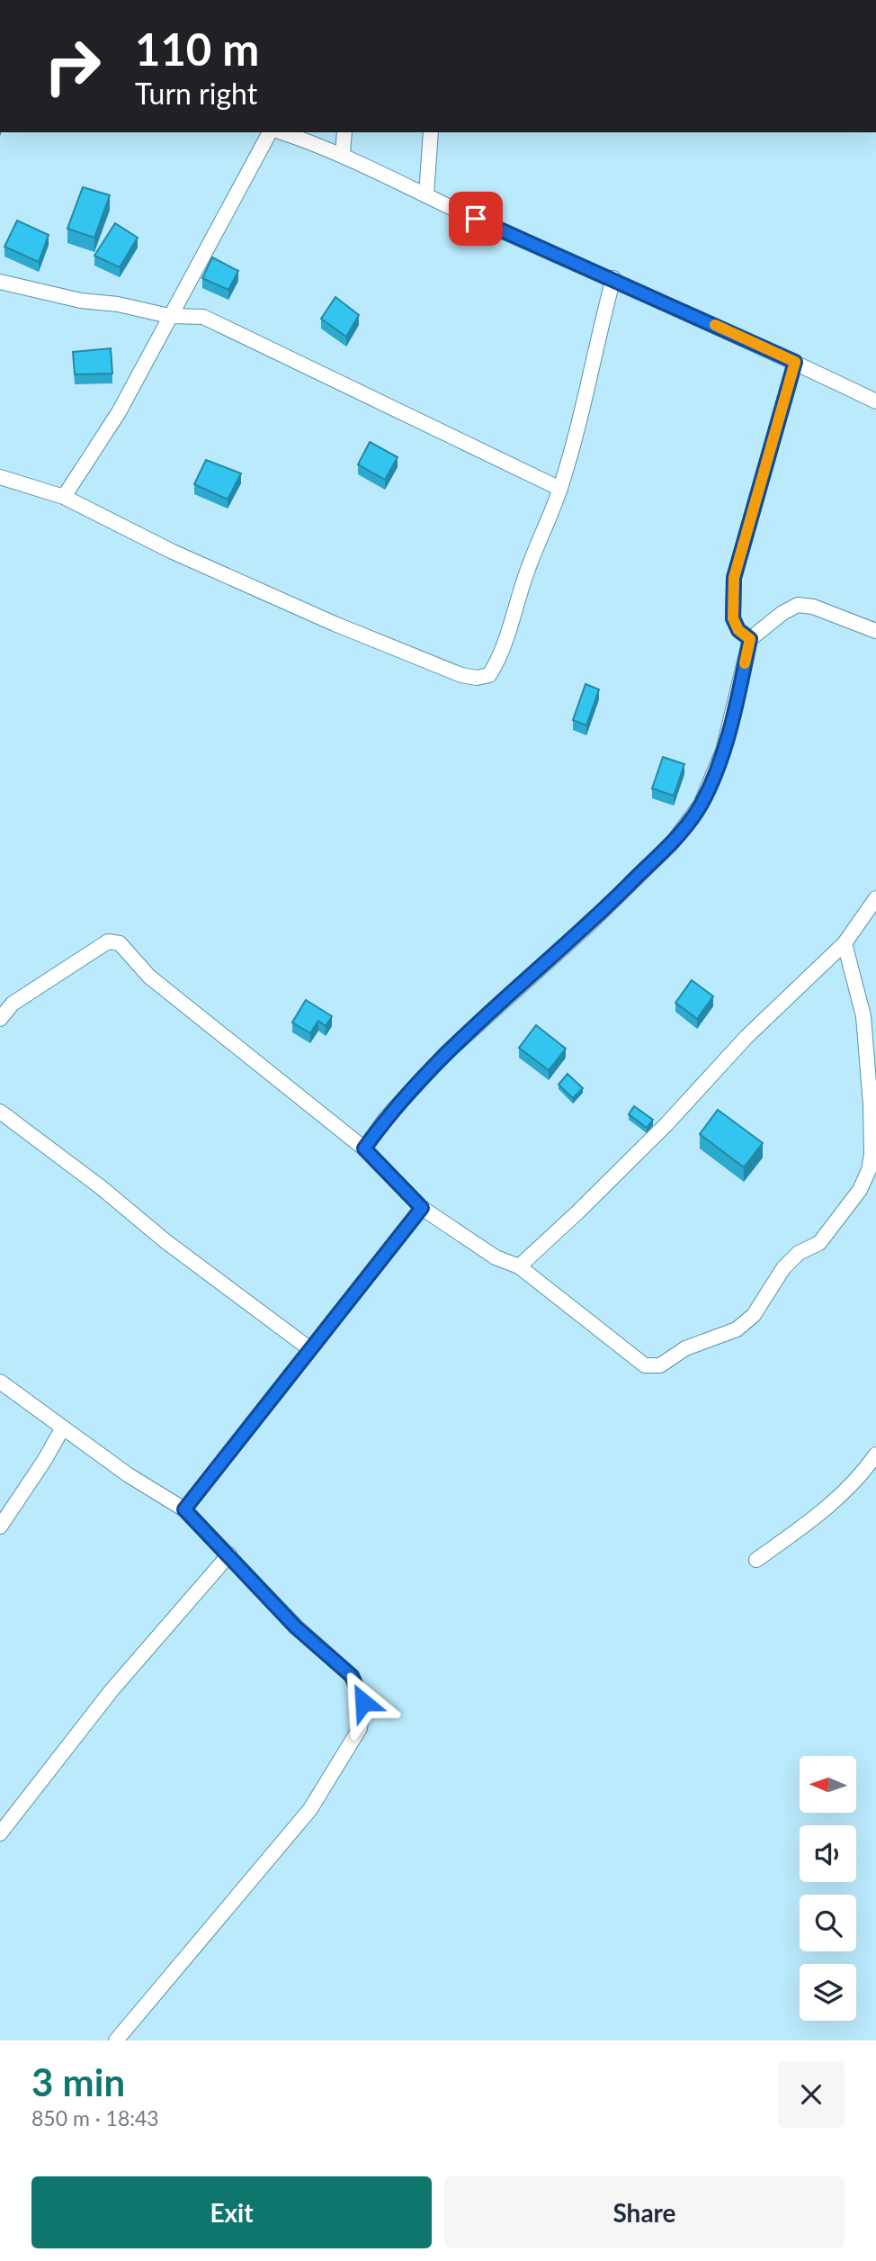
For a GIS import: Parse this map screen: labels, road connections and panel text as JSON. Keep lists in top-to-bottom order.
{
  "north": "left",
  "page": {
    "turn": ["110 m", "Turn right"],
    "heading": ["3 min", "850 m · 18:43"],
    "buttons": ["Exit", "Share"]
  }
}
